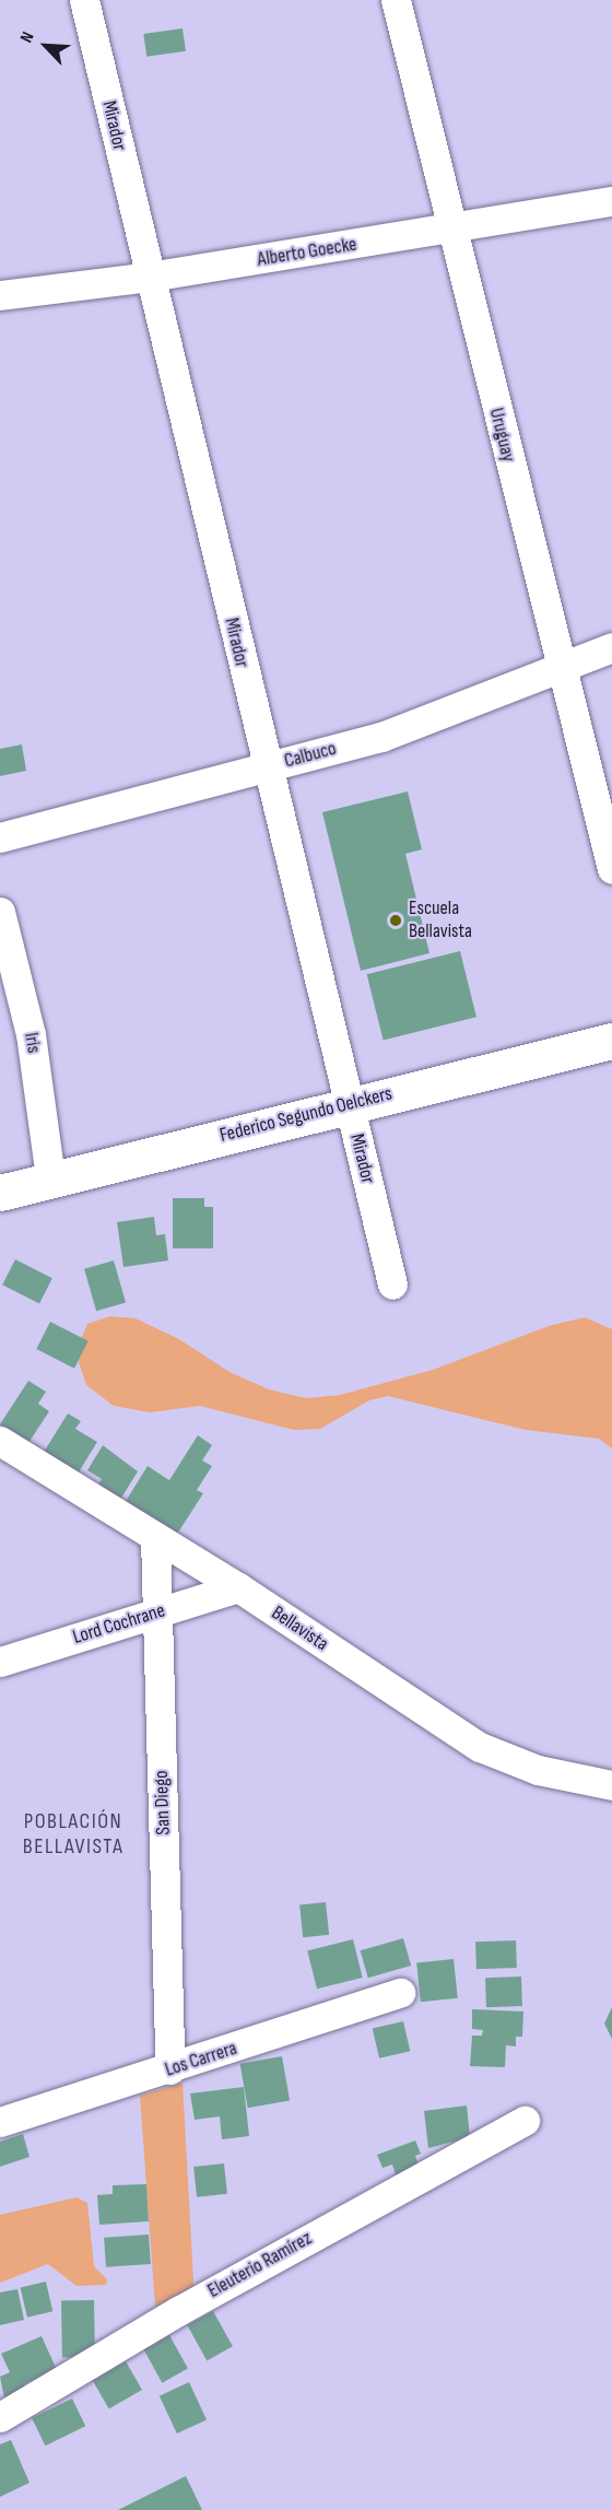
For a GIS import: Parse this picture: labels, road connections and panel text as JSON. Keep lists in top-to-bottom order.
{
  "streets": {
    "main road": ["Federico Segundo Oelckers"],
    "street": [
      "Mirador",
      "Alberto Goecke",
      "Uruguay",
      "Calbuco",
      "Iris",
      "Lord Cochrane",
      "Bellavista",
      "San Diego",
      "Los Carrera",
      "Eleuterio Ramírez"
    ]
  },
  "crossings": [
    ["Mirador", "Alberto Goecke"],
    ["Mirador", "Calbuco"],
    ["Mirador", "Federico Segundo Oelckers"],
    ["Alberto Goecke", "Uruguay"],
    ["Uruguay", "Calbuco"],
    ["Iris", "Federico Segundo Oelckers"],
    ["Lord Cochrane", "Bellavista"],
    ["Lord Cochrane", "San Diego"],
    ["Bellavista", "San Diego"],
    ["San Diego", "Los Carrera"]
  ],
  "districts": ["POBLACIÓN BELLAVISTA"],
  "places": ["Escuela Bellavista"],
  "north": "top left"
}
